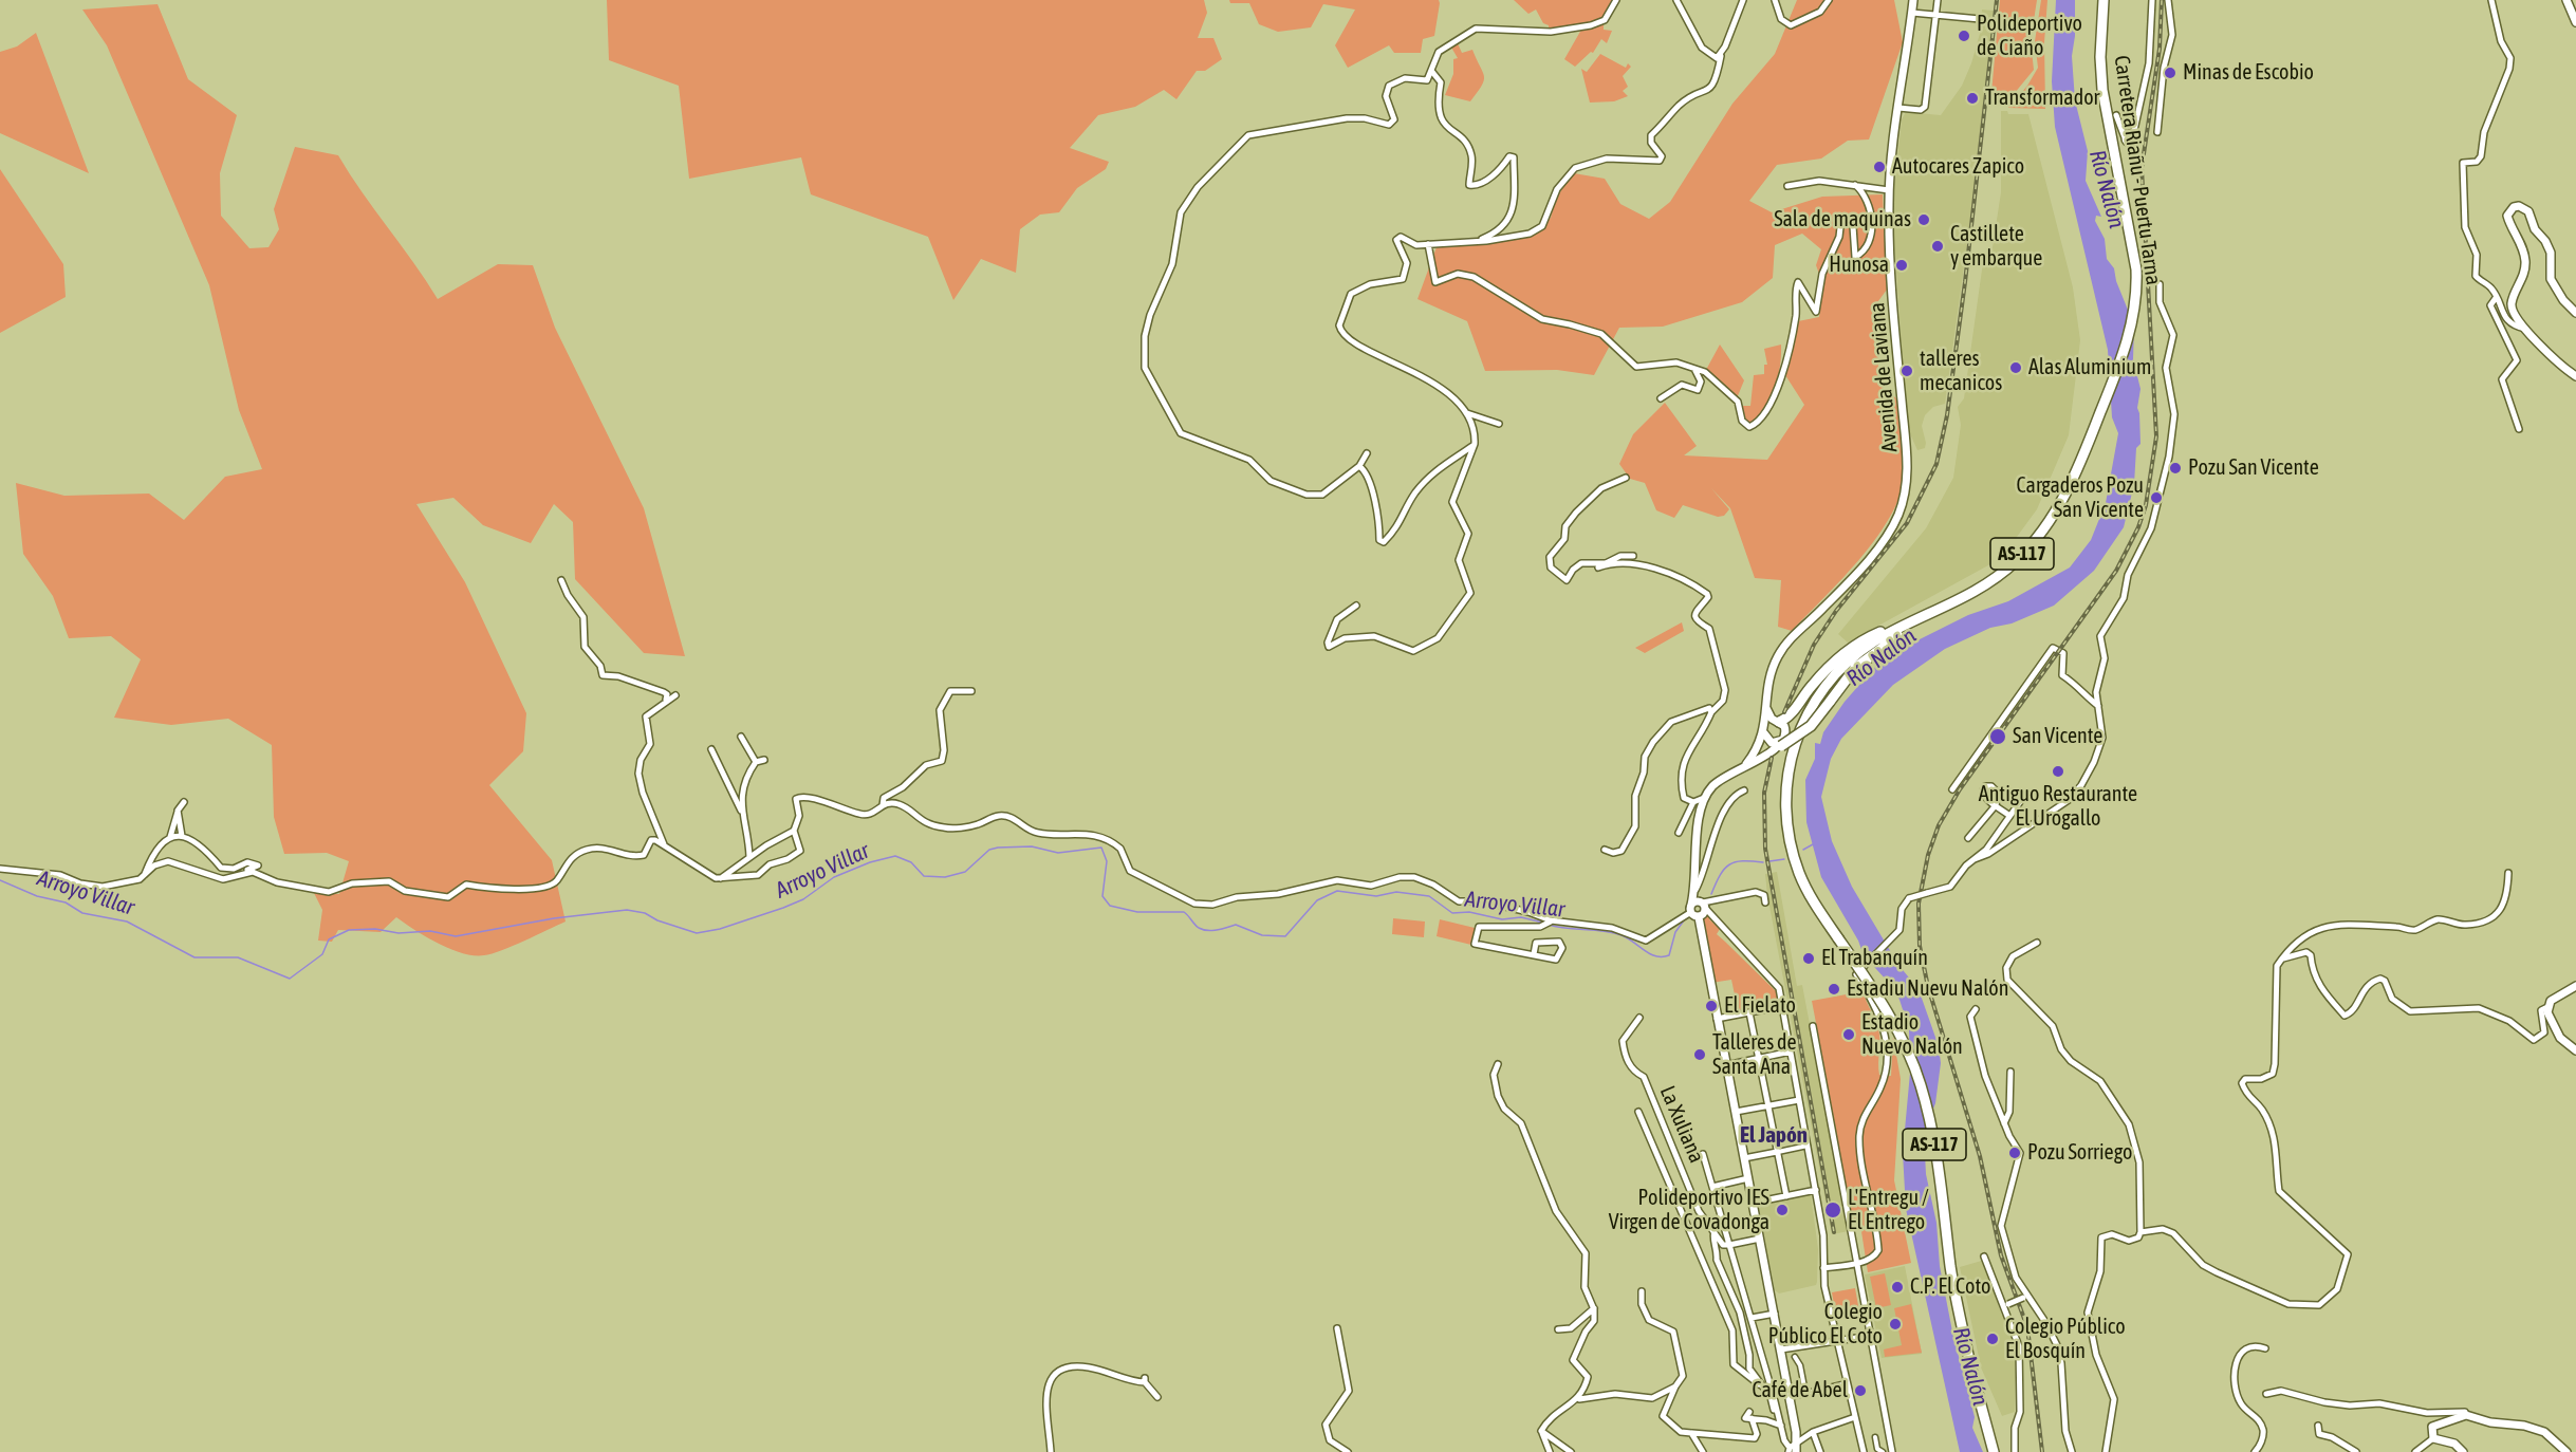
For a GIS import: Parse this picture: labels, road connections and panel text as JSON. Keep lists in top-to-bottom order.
{
  "streets": {
    "main road": ["Carretera Riañu - Puertu Tarna", "AS-117"],
    "street": ["Avenida de Laviana", "La Xuliana"]
  },
  "crossings": [
    ["Carretera Riañu - Puertu Tarna", "AS-117"]
  ],
  "districts": ["El Japón"],
  "water": ["Río Nalón", "Arroyo Villar"],
  "places": [
    "Polideportivo de Ciaño",
    "Minas de Escobio",
    "Transformador",
    "Autocares Zapico",
    "Sala de maquinas",
    "Castillete y embarque",
    "Hunosa",
    "Alas Aluminium",
    "talleres mecanicos",
    "Pozu San Vicente",
    "Cargaderos Pozu San Vicente",
    "San Vicente",
    "Antiguo Restaurante El Urogallo",
    "El Trabanquín",
    "Estadiu Nuevu Nalón",
    "El Fielato",
    "Estadio Nuevo Nalón",
    "Talleres de Santa Ana",
    "Pozu Sorriego",
    "Polideportivo IES Virgen de Covadonga",
    "L'Entregu / El Entrego",
    "C.P. El Coto",
    "Colegio Público El Coto",
    "Colegio Público El Bosquín",
    "Café de Abel"
  ]
}
